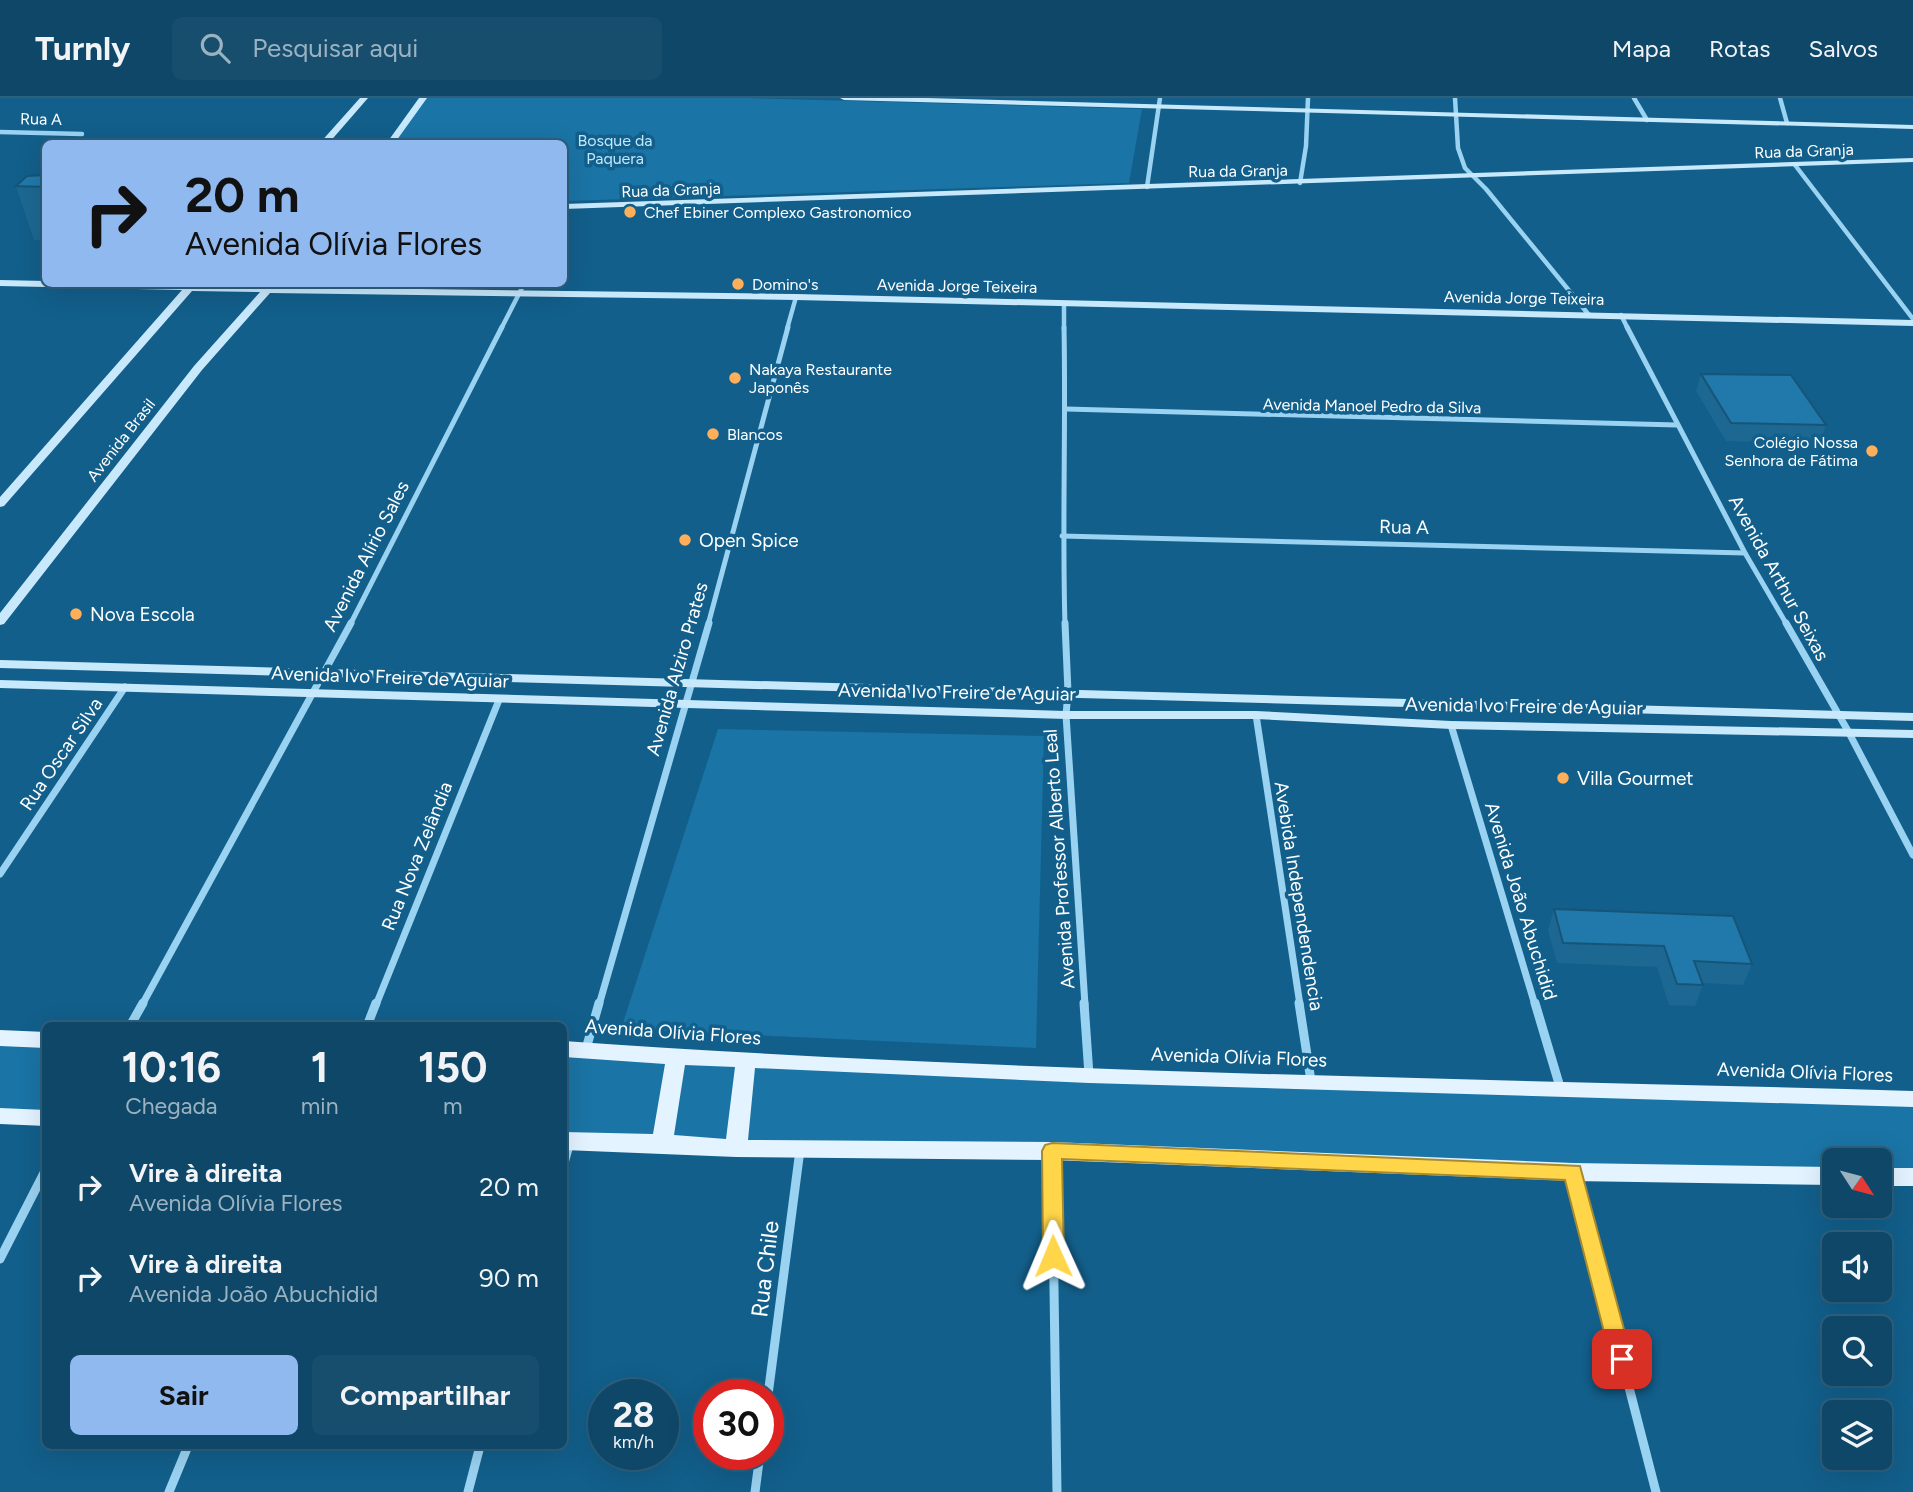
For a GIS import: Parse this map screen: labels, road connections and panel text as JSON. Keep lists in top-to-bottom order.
{
  "streets": {
    "main road": ["Avenida Olívia Flores"],
    "street": [
      "Rua A",
      "Rua da Granja",
      "Avenida Jorge Teixeira",
      "Avenida Manoel Pedro da Silva",
      "Avenida Brasil",
      "Avenida Alírio Sales",
      "Avenida Arthur Seixas",
      "Avenida Alziro Prates",
      "Avenida Ivo Freire de Aguiar",
      "Rua Oscar Silva",
      "Rua Nova Zelândia",
      "Avenida Professor Alberto Leal",
      "Avebida Independendencia",
      "Avenida João Abuchidid",
      "Rua Chile"
    ]
  },
  "crossings": [
    ["Rua A", "Avenida Arthur Seixas"],
    ["Rua A", "Avenida Professor Alberto Leal"],
    ["Avenida Jorge Teixeira", "Avenida Alírio Sales"],
    ["Avenida Jorge Teixeira", "Avenida Arthur Seixas"],
    ["Avenida Jorge Teixeira", "Avenida Alziro Prates"],
    ["Avenida Jorge Teixeira", "Avenida Professor Alberto Leal"],
    ["Avenida Manoel Pedro da Silva", "Avenida Arthur Seixas"],
    ["Avenida Manoel Pedro da Silva", "Avenida Professor Alberto Leal"],
    ["Avenida Alírio Sales", "Avenida Ivo Freire de Aguiar"],
    ["Avenida Arthur Seixas", "Avenida Ivo Freire de Aguiar"],
    ["Avenida Alziro Prates", "Avenida Ivo Freire de Aguiar"],
    ["Avenida Alziro Prates", "Avenida Olívia Flores"],
    ["Avenida Ivo Freire de Aguiar", "Rua Oscar Silva"],
    ["Avenida Ivo Freire de Aguiar", "Rua Nova Zelândia"],
    ["Avenida Ivo Freire de Aguiar", "Avenida Professor Alberto Leal"],
    ["Avenida Ivo Freire de Aguiar", "Avebida Independendencia"],
    ["Avenida Ivo Freire de Aguiar", "Avenida João Abuchidid"],
    ["Avenida Professor Alberto Leal", "Avenida Olívia Flores"],
    ["Avebida Independendencia", "Avenida Olívia Flores"],
    ["Avenida João Abuchidid", "Avenida Olívia Flores"]
  ],
  "parks": ["Bosque da Paquera"],
  "places": [
    "Chef Ebiner Complexo Gastronomico",
    "Domino's",
    "Nakaya Restaurante Japonês",
    "Blancos",
    "Colégio Nossa Senhora de Fátima",
    "Open Spice",
    "Nova Escola",
    "Villa Gourmet"
  ],
  "north": "bottom right",
  "page": {
    "header": "Turnly",
    "search": "Pesquisar aqui",
    "nav": ["Mapa", "Rotas", "Salvos"],
    "turn": ["20 m", "Avenida Olívia Flores"],
    "eta": [
      "10:16",
      "Chegada",
      "1",
      "min",
      "150",
      "m"
    ],
    "list": [
      {
        "name": "Vire à direita",
        "note": "Avenida Olívia Flores",
        "value": "20 m"
      },
      {
        "name": "Vire à direita",
        "note": "Avenida João Abuchidid",
        "value": "90 m"
      }
    ],
    "buttons": ["Sair", "Compartilhar"],
    "speed": "28 km/h",
    "limit": "30"
  }
}
